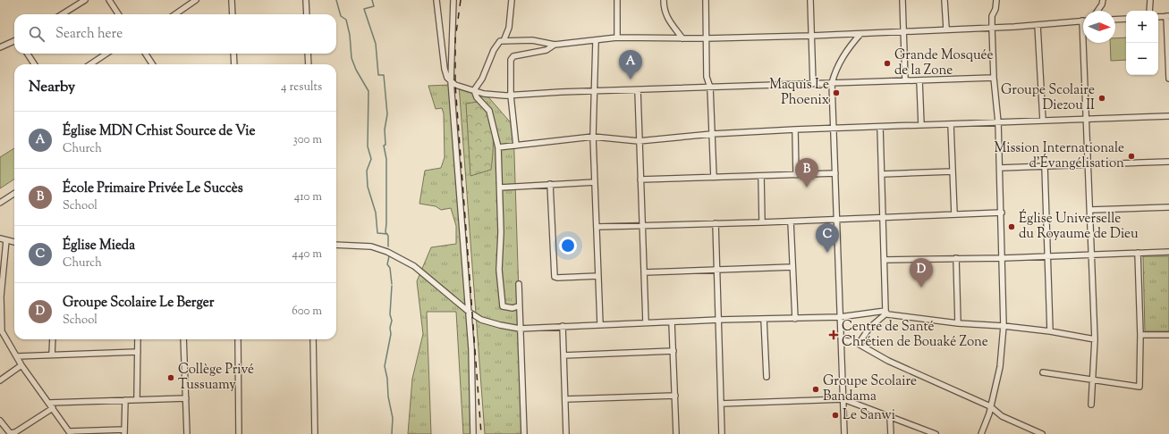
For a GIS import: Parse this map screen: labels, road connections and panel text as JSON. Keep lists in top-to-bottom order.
{
  "places": {
    "other": [
      "Grande Mosquée de la Zone",
      "Maquis Le Phoenix",
      "Groupe Scolaire Diezou II",
      "Mission Internationale d'Évangélisation",
      "Église Universelle du Royaume de Dieu",
      "Collège Privé Tussuamy",
      "Groupe Scolaire Bandama",
      "Le Sanwi"
    ],
    "health": ["Centre de Santé Chrétien de Bouaké Zone"]
  },
  "north": "right",
  "page": {
    "map_buttons": ["+", "−"],
    "search": "Search here",
    "pins": [
      "A",
      "B",
      "C",
      "D"
    ],
    "heading": ["Nearby", "4 results"],
    "list": [
      {
        "mark": "A",
        "name": "Église MDN Crhist Source de Vie",
        "note": "Church",
        "value": "300 m"
      },
      {
        "mark": "B",
        "name": "École Primaire Privée Le Succès",
        "note": "School",
        "value": "410 m"
      },
      {
        "mark": "C",
        "name": "Église Mieda",
        "note": "Church",
        "value": "440 m"
      },
      {
        "mark": "D",
        "name": "Groupe Scolaire Le Berger",
        "note": "School",
        "value": "600 m"
      }
    ]
  }
}
